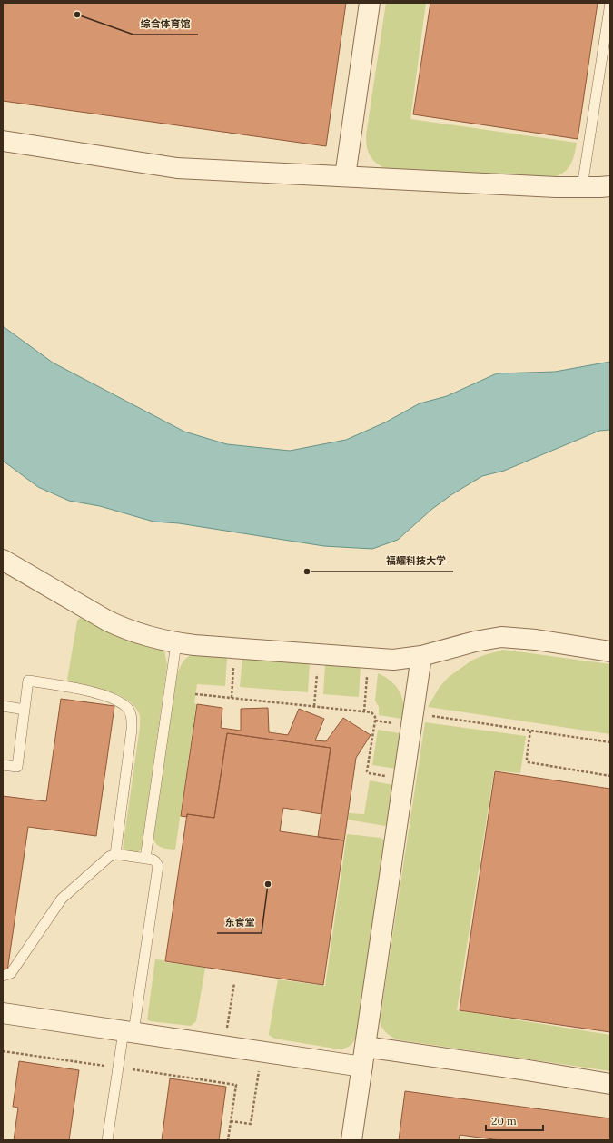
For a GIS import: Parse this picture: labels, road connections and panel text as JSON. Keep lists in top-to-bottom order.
{
  "places": ["综合体育馆", "福耀科技大学", "东食堂"],
  "scale_bar": "20 m"
}
